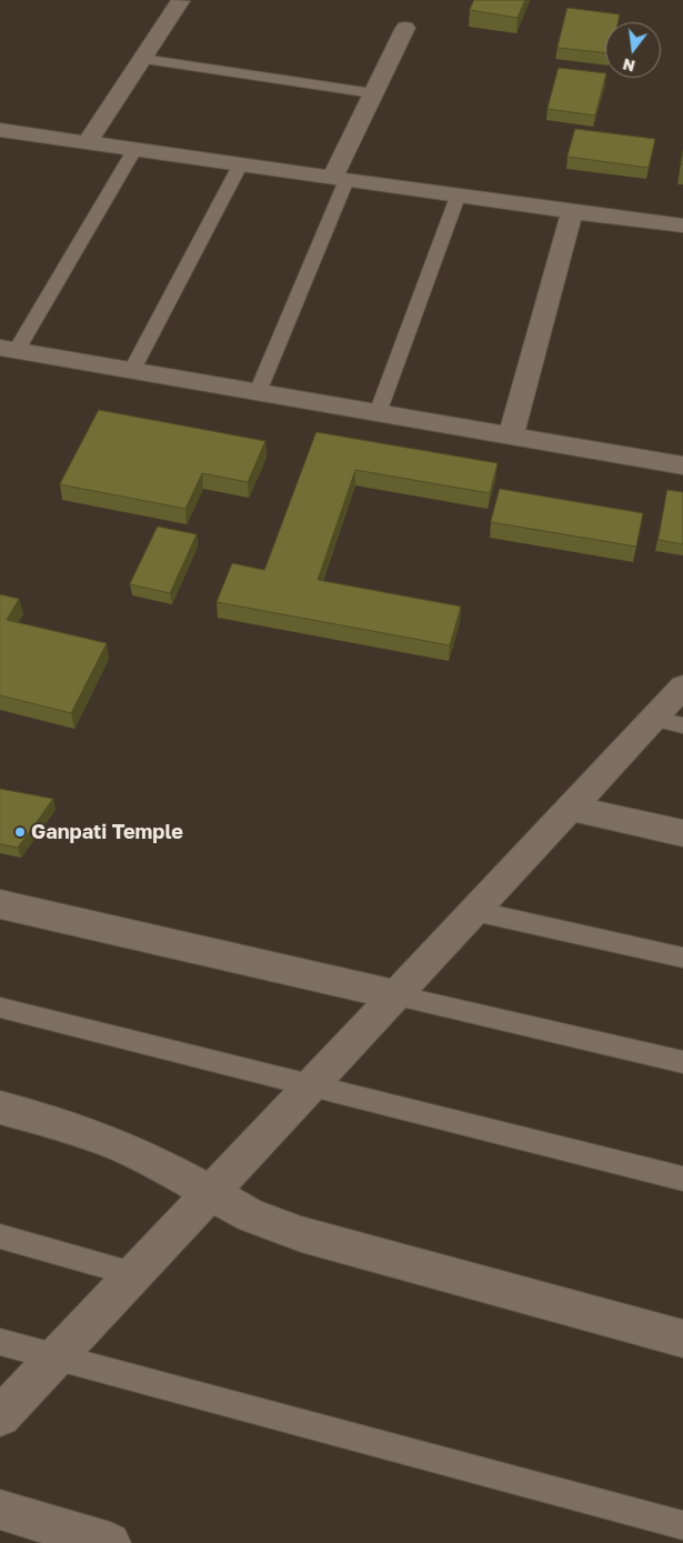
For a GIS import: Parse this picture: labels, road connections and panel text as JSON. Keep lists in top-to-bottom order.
{
  "places": ["Ganpati Temple"],
  "north": "bottom"
}
